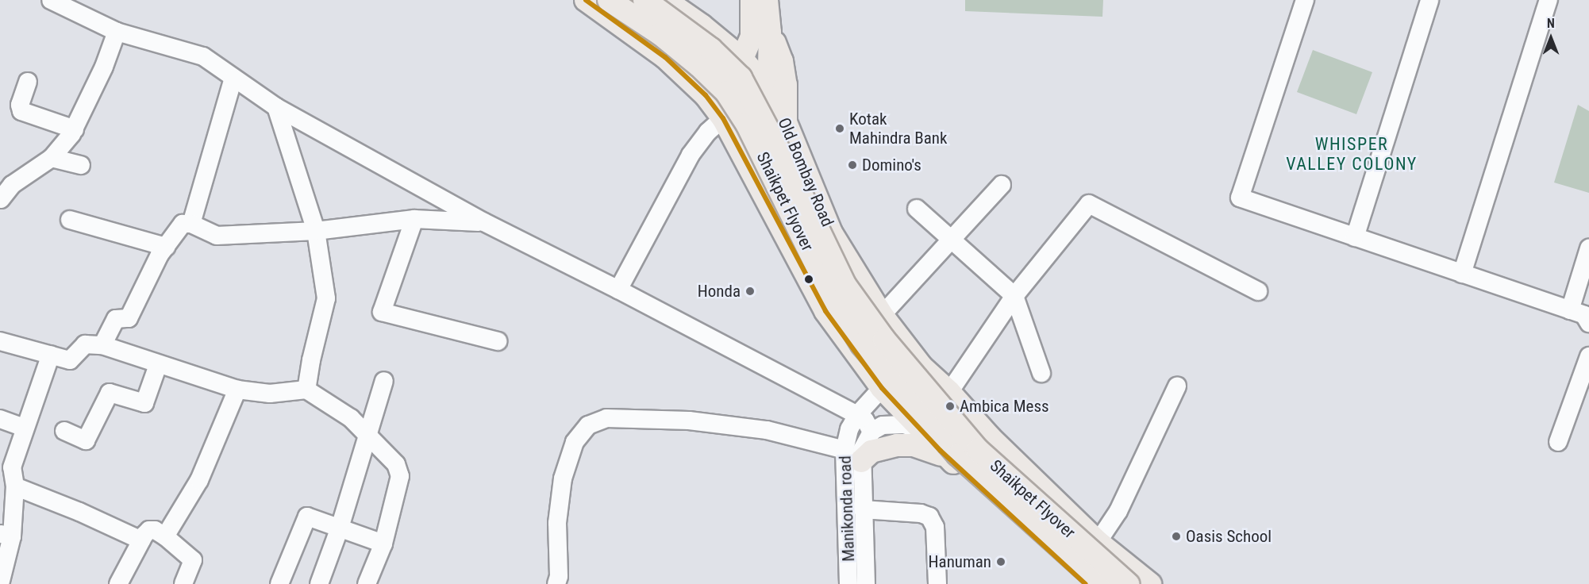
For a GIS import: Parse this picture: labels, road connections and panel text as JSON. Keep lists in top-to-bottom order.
{
  "streets": {
    "main road": ["Old Bombay Road", "Shaikpet Flyover"],
    "street": ["Manikonda road"]
  },
  "districts": ["WHISPER VALLEY COLONY"],
  "places": [
    "Kotak Mahindra Bank",
    "Domino's",
    "Honda",
    "Ambica Mess",
    "Oasis School",
    "Hanuman"
  ],
  "north": "top"
}
